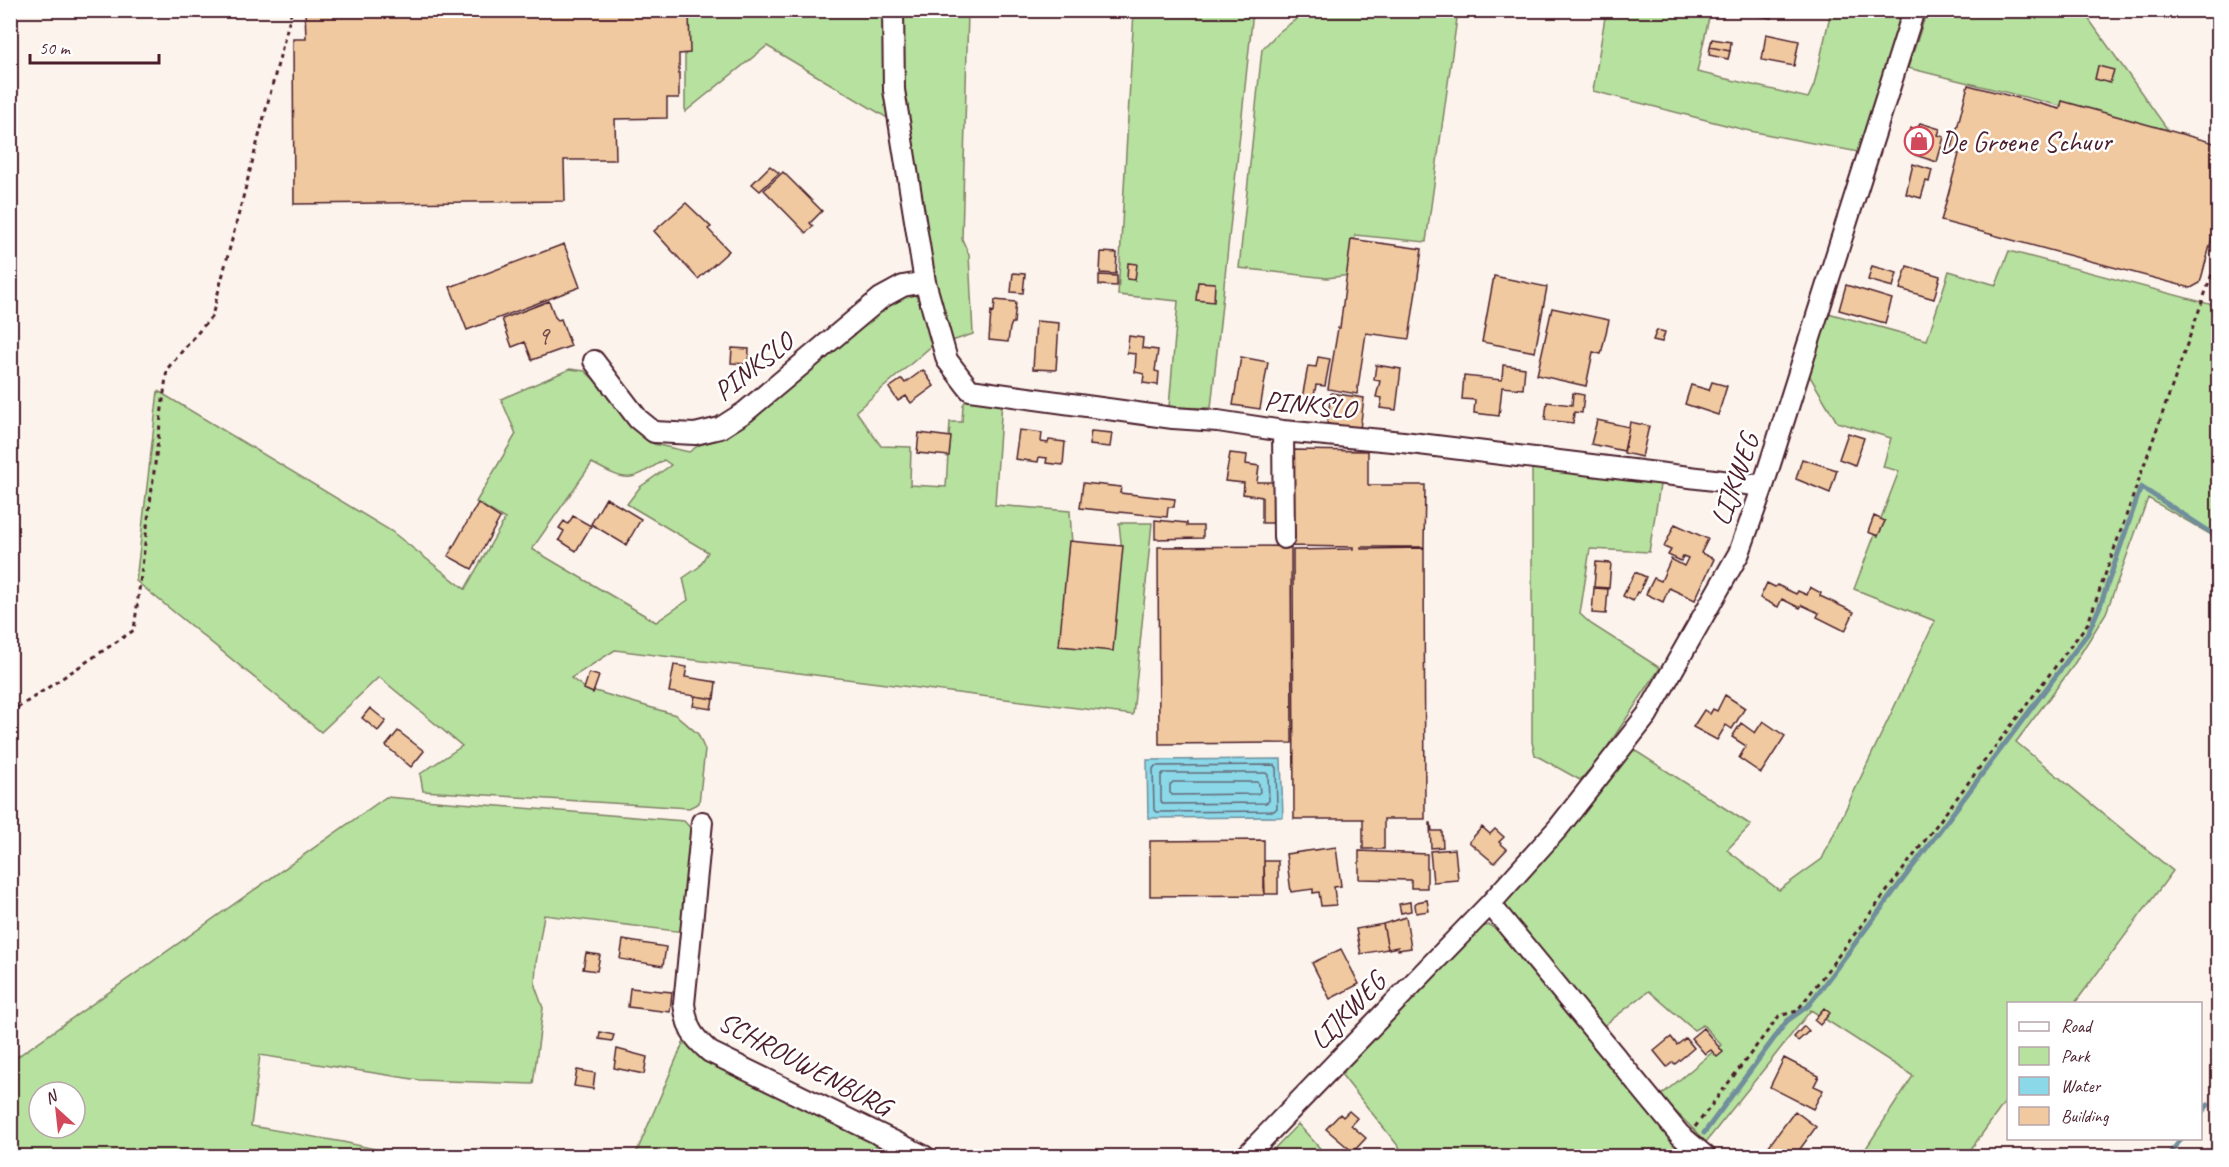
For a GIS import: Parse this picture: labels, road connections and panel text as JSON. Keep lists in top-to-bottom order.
{
  "streets": {
    "street": ["PINKSLO", "LIJKWEG", "SCHROUWENBURG"]
  },
  "crossings": [
    ["PINKSLO", "LIJKWEG"]
  ],
  "places": {
    "shop": ["De Groene Schuur"]
  },
  "house_numbers": ["9"],
  "legend": [
    "Road",
    "Park",
    "Water",
    "Building"
  ],
  "scale_bar": "50 m",
  "north": "top left"
}
